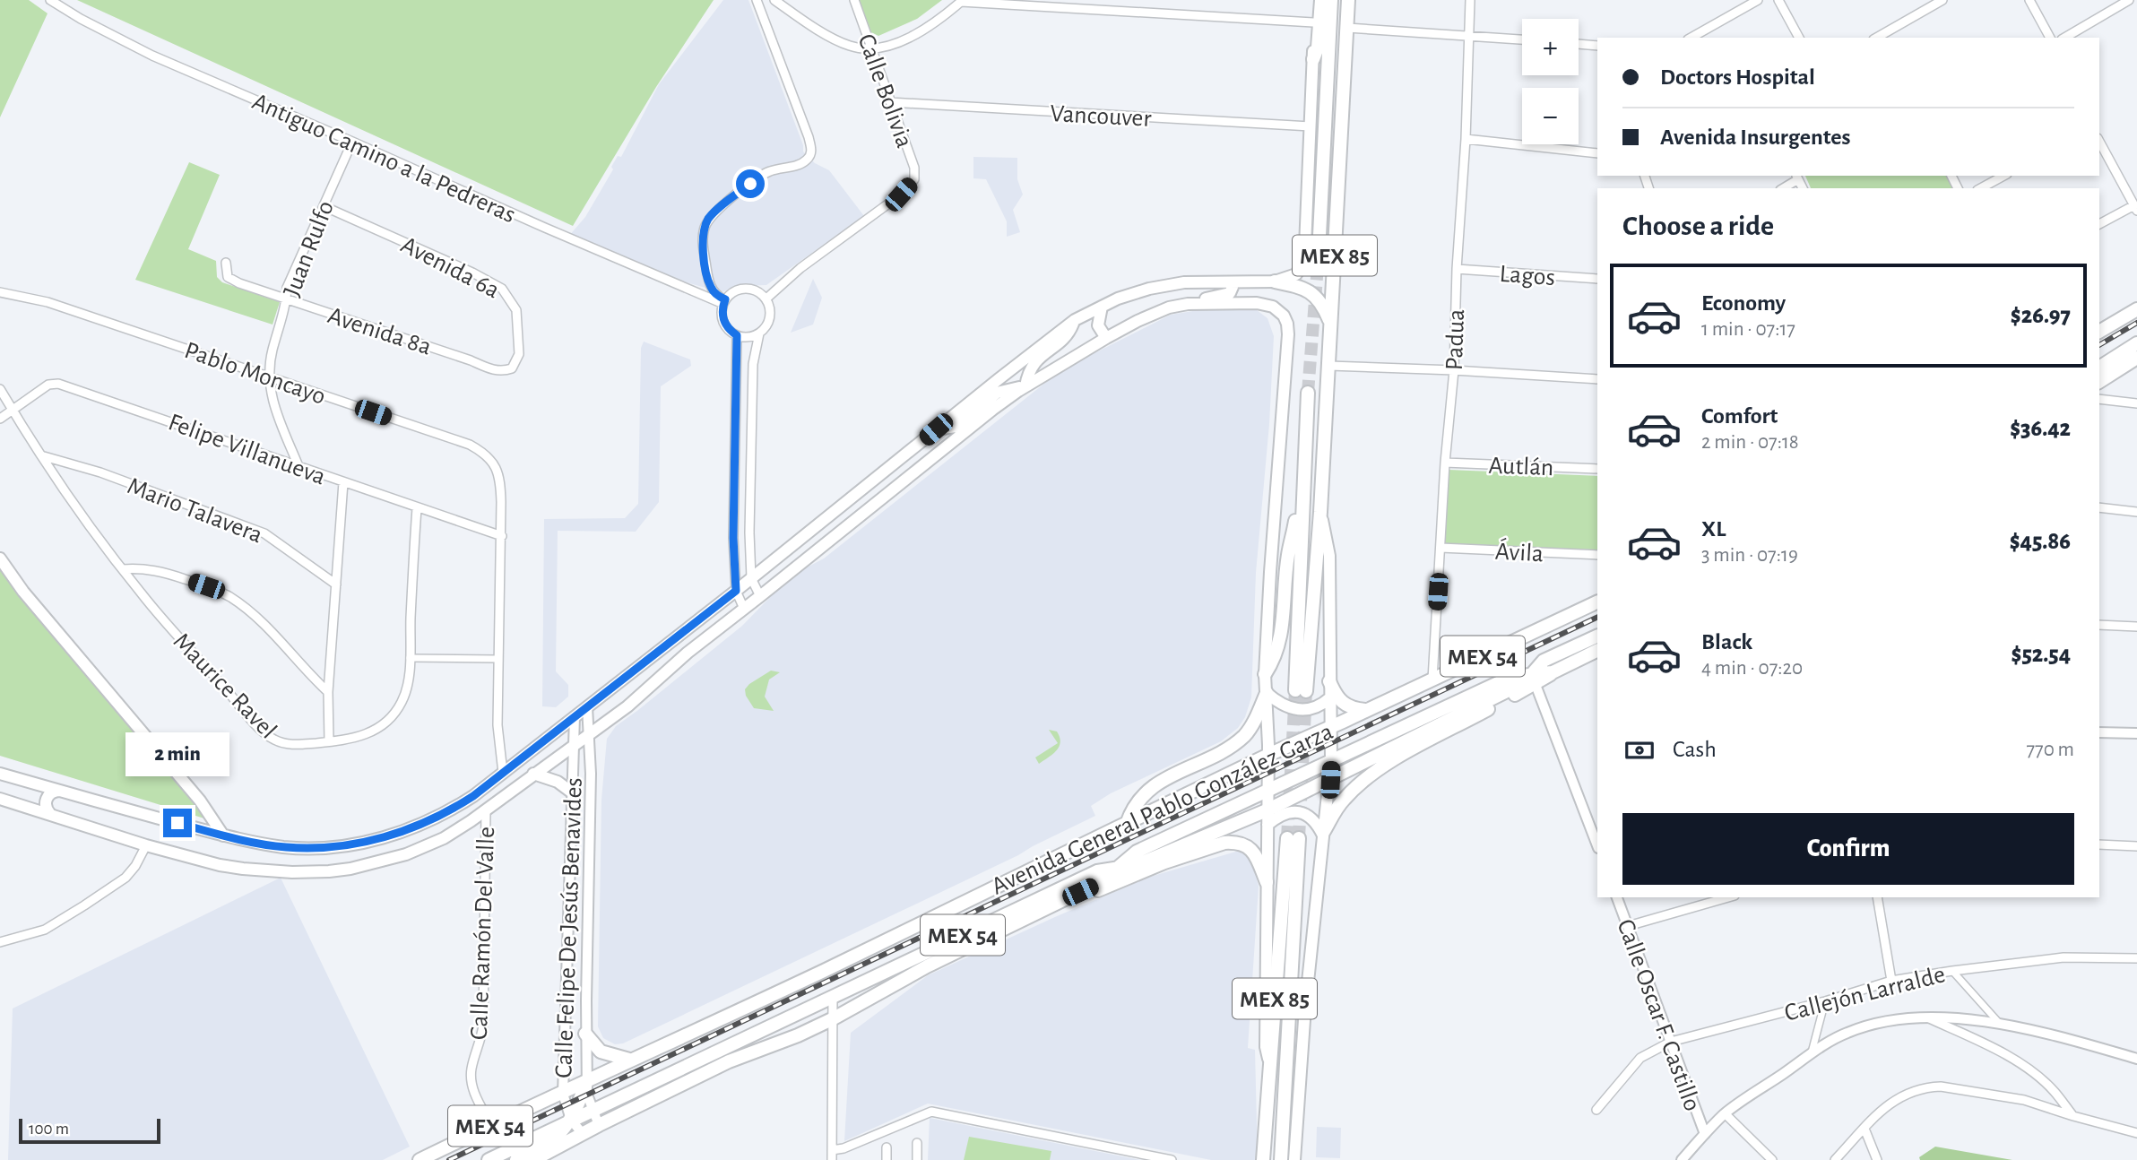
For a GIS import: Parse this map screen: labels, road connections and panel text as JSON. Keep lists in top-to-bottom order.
{
  "streets": {
    "main road": ["MEX 85", "MEX 54", "Avenida General Pablo González Garza"],
    "street": [
      "Calle Bolivia",
      "Vancouver",
      "Antiguo Camino a la Pedreras",
      "Juan Rulfo",
      "Avenida 6a",
      "Lagos",
      "Avenida 8a",
      "Padua",
      "Pablo Moncayo",
      "Felipe Villanueva",
      "Autlán",
      "Mario Talavera",
      "Ávila",
      "Maurice Ravel",
      "Calle Felipe De Jesús Benavides",
      "Calle Ramón Del Valle",
      "Callejón Larralde",
      "Calle Oscar F. Castillo"
    ]
  },
  "crossings": [
    ["Calle Bolivia", "Vancouver"],
    ["Calle Bolivia", "Antiguo Camino a la Pedreras"],
    ["Antiguo Camino a la Pedreras", "Juan Rulfo"],
    ["Juan Rulfo", "Avenida 6a"],
    ["Juan Rulfo", "Avenida 8a"],
    ["Juan Rulfo", "Pablo Moncayo"],
    ["Juan Rulfo", "Felipe Villanueva"],
    ["MEX 85", "Avenida General Pablo González Garza"],
    ["Avenida 6a", "Avenida 8a"],
    ["Lagos", "Padua"],
    ["Padua", "Autlán"],
    ["Padua", "Ávila"],
    ["Padua", "Avenida General Pablo González Garza"],
    ["Pablo Moncayo", "Felipe Villanueva"],
    ["Felipe Villanueva", "Maurice Ravel"],
    ["Mario Talavera", "Maurice Ravel"],
    ["MEX 54", "Avenida General Pablo González Garza"],
    ["Avenida General Pablo González Garza", "Calle Felipe De Jesús Benavides"],
    ["Avenida General Pablo González Garza", "Calle Ramón Del Valle"],
    ["Callejón Larralde", "Calle Oscar F. Castillo"]
  ],
  "scale_bar": "100 m",
  "page": {
    "map_buttons": ["+", "−"],
    "banner": ["Doctors Hospital", "Avenida Insurgentes"],
    "heading": "Choose a ride",
    "list": [
      {
        "name": "Economy",
        "note": "1 min · 07:17",
        "value": "$26.97"
      },
      {
        "name": "Comfort",
        "note": "2 min · 07:18",
        "value": "$36.42"
      },
      {
        "name": "XL",
        "note": "3 min · 07:19",
        "value": "$45.86"
      },
      {
        "name": "Black",
        "note": "4 min · 07:20",
        "value": "$52.54"
      }
    ],
    "pay": ["Cash", "770 m"],
    "bubble": "2 min",
    "buttons": "Confirm",
    "scale": "100 m"
  }
}
